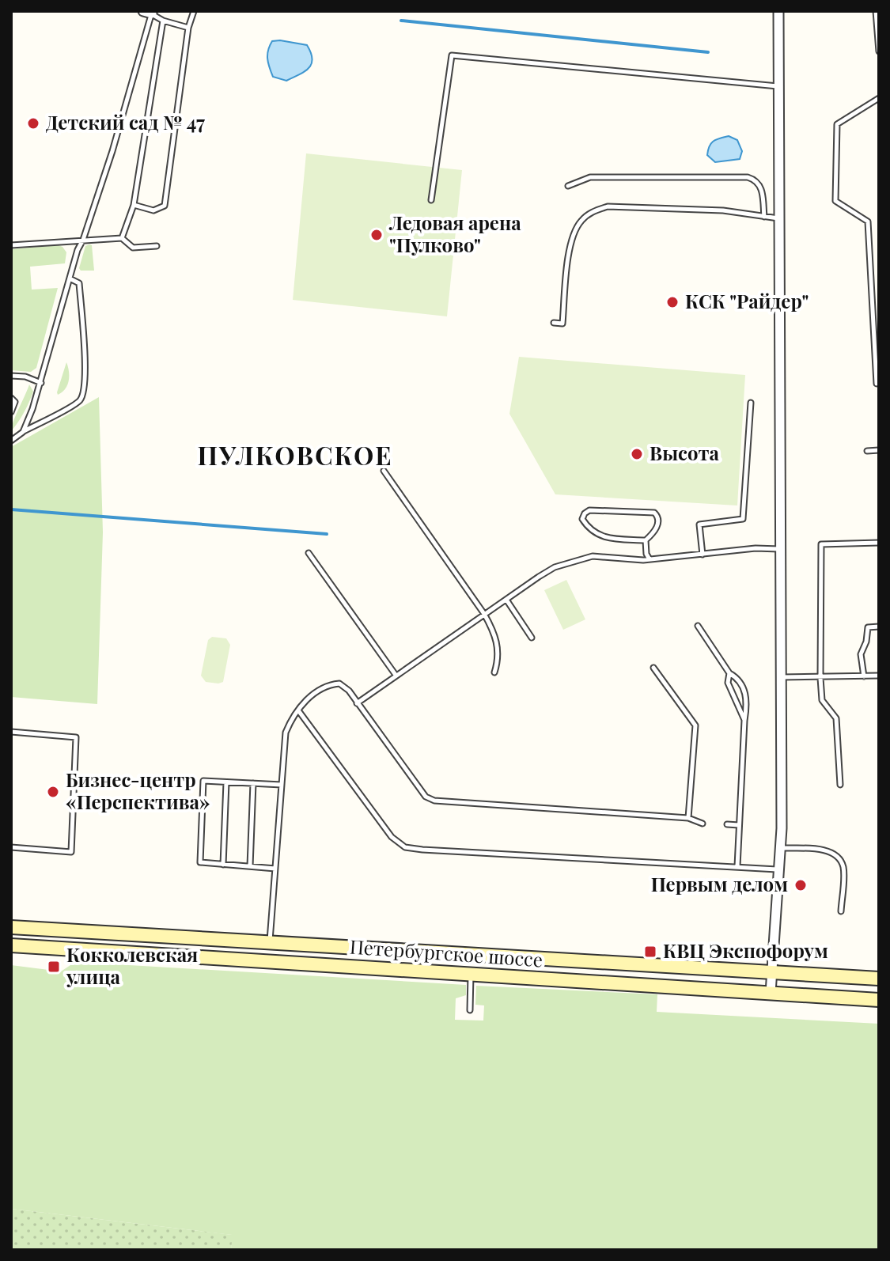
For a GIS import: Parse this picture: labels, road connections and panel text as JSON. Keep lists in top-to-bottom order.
{
  "streets": {
    "main road": ["Петербургское шоссе"]
  },
  "districts": ["ПУЛКОВСКОЕ"],
  "places": {
    "other": [
      "Детский сад № 47",
      "Ледовая арена \"Пулково\"",
      "КСК \"Райдер\"",
      "Высота",
      "Бизнес-центр «Перспектива»",
      "Первым делом"
    ],
    "transit": ["КВЦ Экспофорум", "Кокколевская улица"]
  }
}
